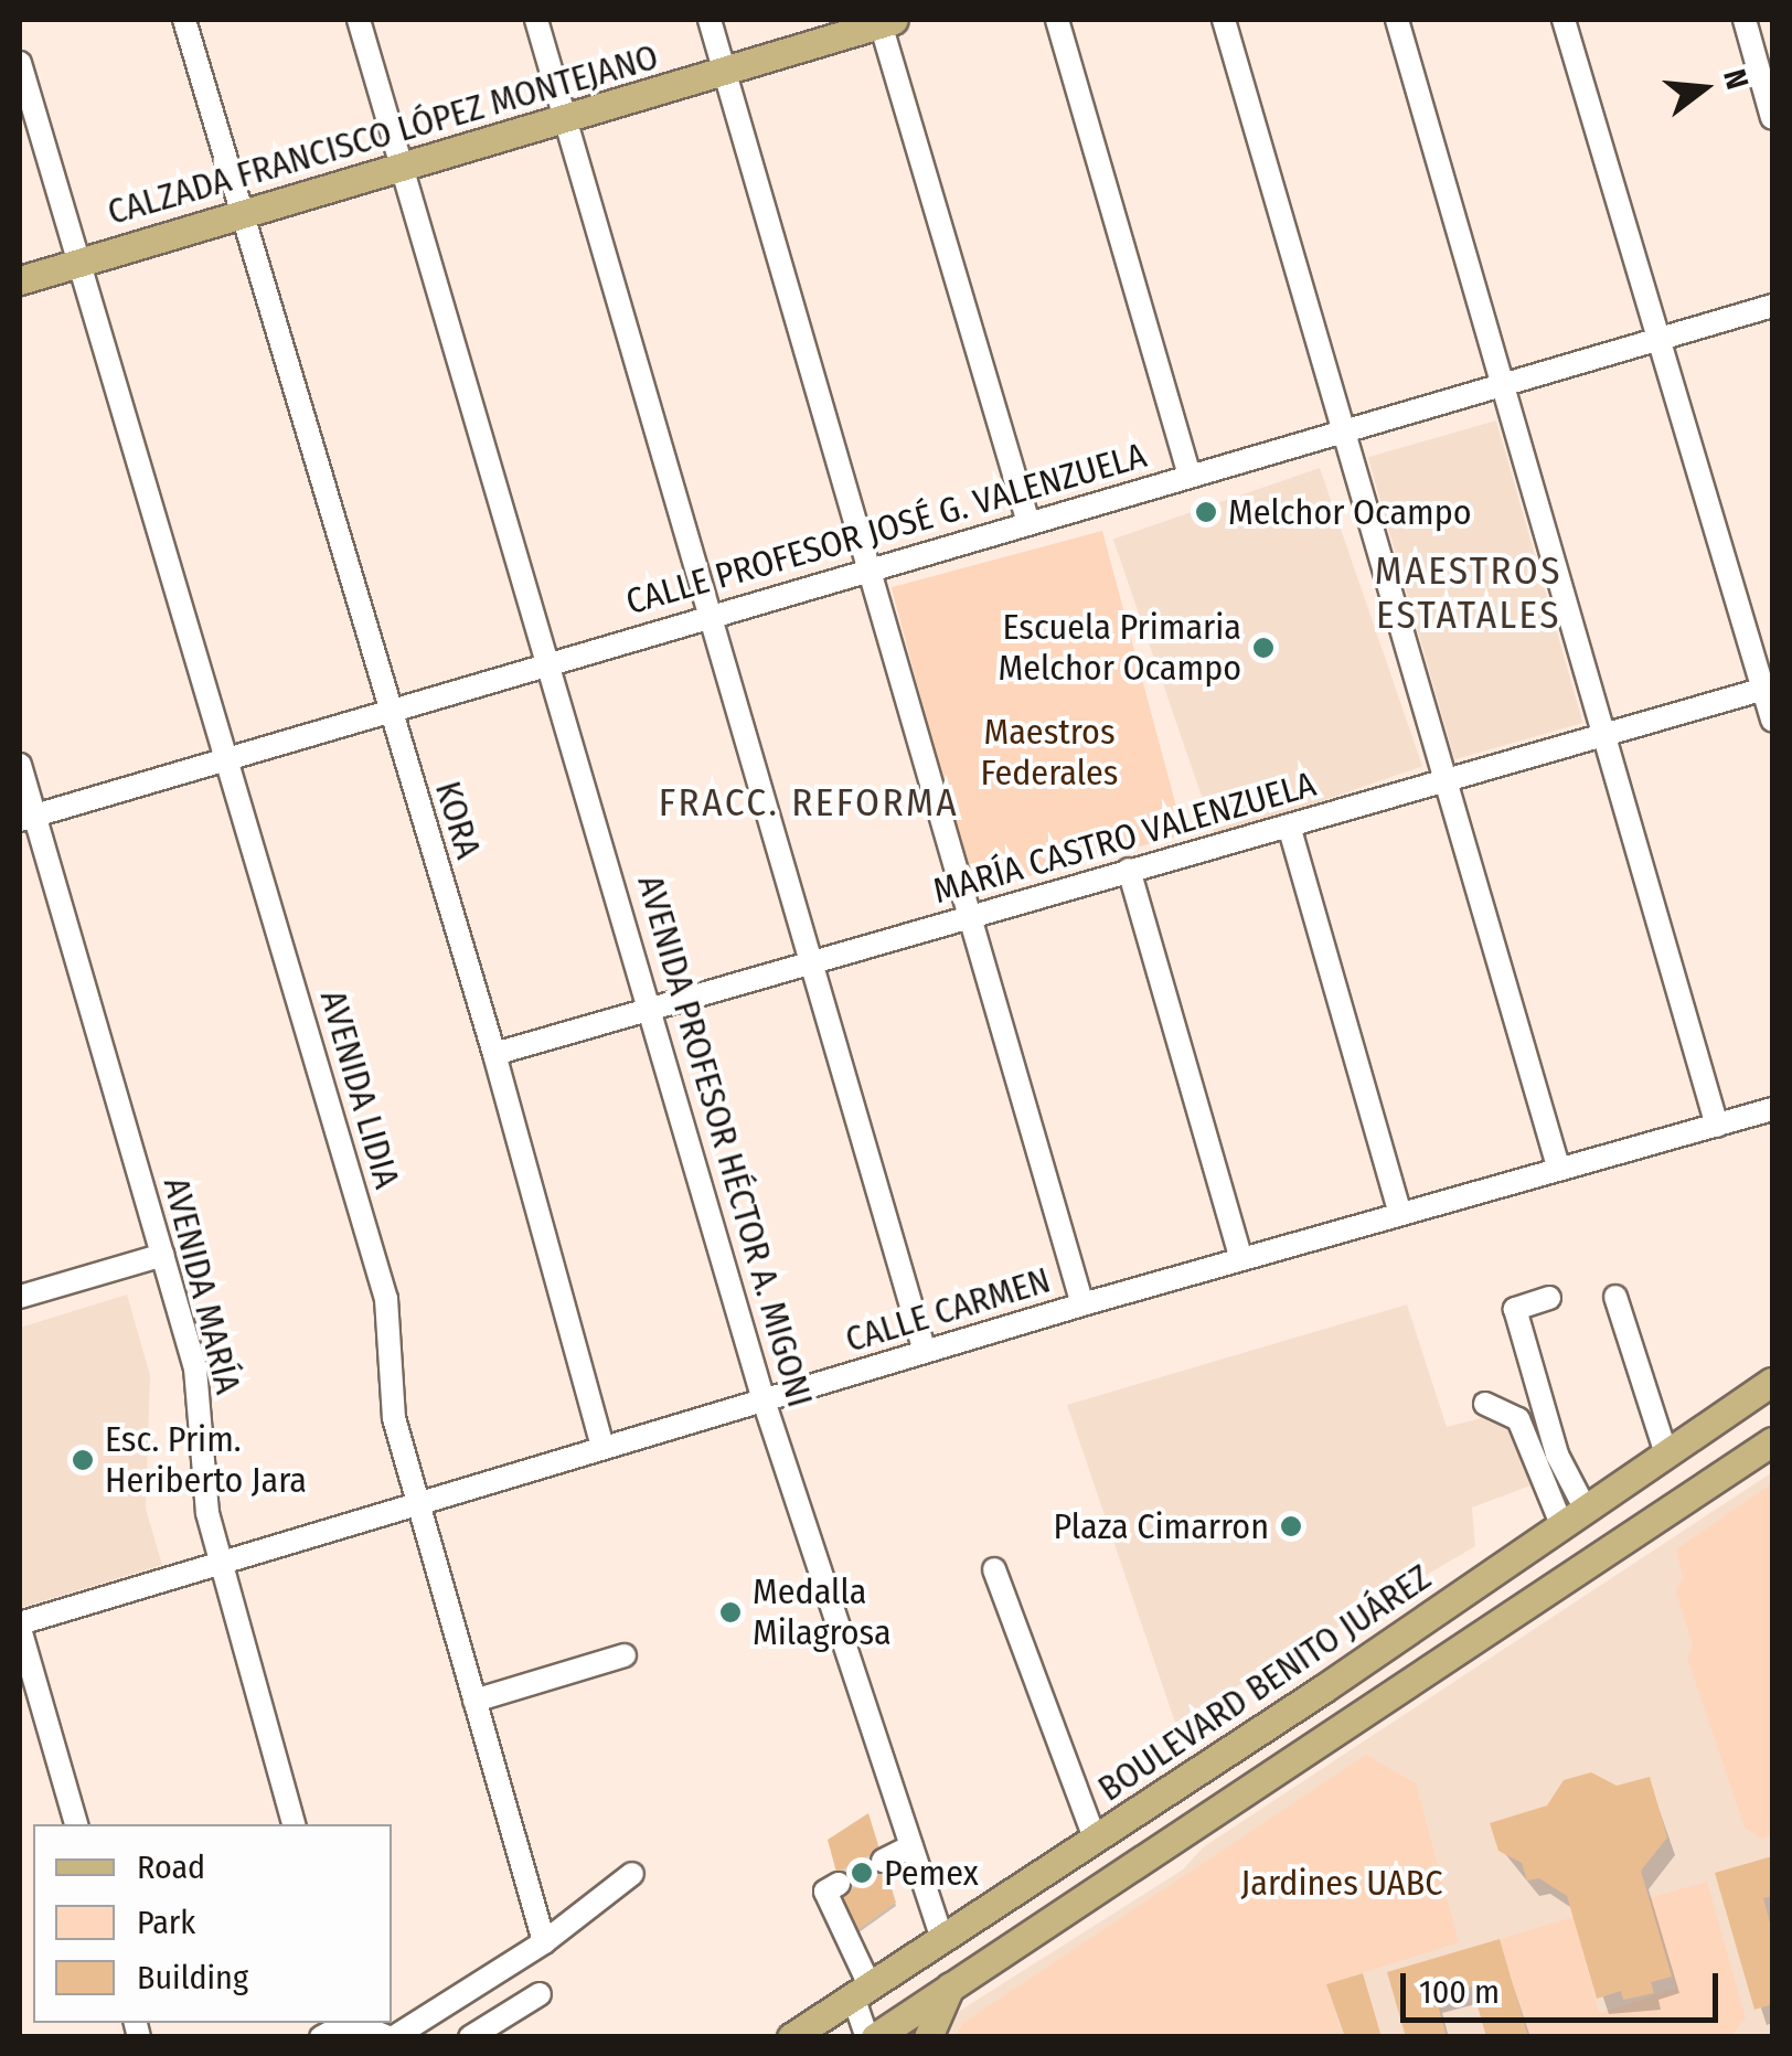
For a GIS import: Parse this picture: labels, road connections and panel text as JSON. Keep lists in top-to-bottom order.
{
  "streets": {
    "main road": ["CALZADA FRANCISCO LÓPEZ MONTEJANO", "BOULEVARD BENITO JUÁREZ"],
    "street": [
      "CALLE PROFESOR JOSÉ G. VALENZUELA",
      "KORA",
      "MARÍA CASTRO VALENZUELA",
      "AVENIDA LIDIA",
      "AVENIDA PROFESOR HÉCTOR A. MIGONI",
      "AVENIDA MARÍA",
      "CALLE CARMEN"
    ]
  },
  "crossings": [
    ["CALZADA FRANCISCO LÓPEZ MONTEJANO", "KORA"],
    ["CALZADA FRANCISCO LÓPEZ MONTEJANO", "AVENIDA LIDIA"],
    ["CALZADA FRANCISCO LÓPEZ MONTEJANO", "AVENIDA PROFESOR HÉCTOR A. MIGONI"],
    ["CALLE PROFESOR JOSÉ G. VALENZUELA", "KORA"],
    ["CALLE PROFESOR JOSÉ G. VALENZUELA", "AVENIDA LIDIA"],
    ["CALLE PROFESOR JOSÉ G. VALENZUELA", "AVENIDA PROFESOR HÉCTOR A. MIGONI"],
    ["CALLE PROFESOR JOSÉ G. VALENZUELA", "AVENIDA MARÍA"],
    ["KORA", "MARÍA CASTRO VALENZUELA"],
    ["KORA", "CALLE CARMEN"],
    ["MARÍA CASTRO VALENZUELA", "AVENIDA PROFESOR HÉCTOR A. MIGONI"],
    ["AVENIDA LIDIA", "CALLE CARMEN"],
    ["AVENIDA PROFESOR HÉCTOR A. MIGONI", "CALLE CARMEN"],
    ["AVENIDA PROFESOR HÉCTOR A. MIGONI", "BOULEVARD BENITO JUÁREZ"],
    ["AVENIDA MARÍA", "CALLE CARMEN"]
  ],
  "districts": ["MAESTROS ESTATALES", "FRACC. REFORMA"],
  "parks": ["Maestros Federales", "Jardines UABC"],
  "places": [
    "Melchor Ocampo",
    "Escuela Primaria Melchor Ocampo",
    "Esc. Prim. Heriberto Jara",
    "Plaza Cimarron",
    "Medalla Milagrosa",
    "Pemex"
  ],
  "legend": ["Road", "Park", "Building"],
  "scale_bar": "100 m",
  "north": "right"
}
